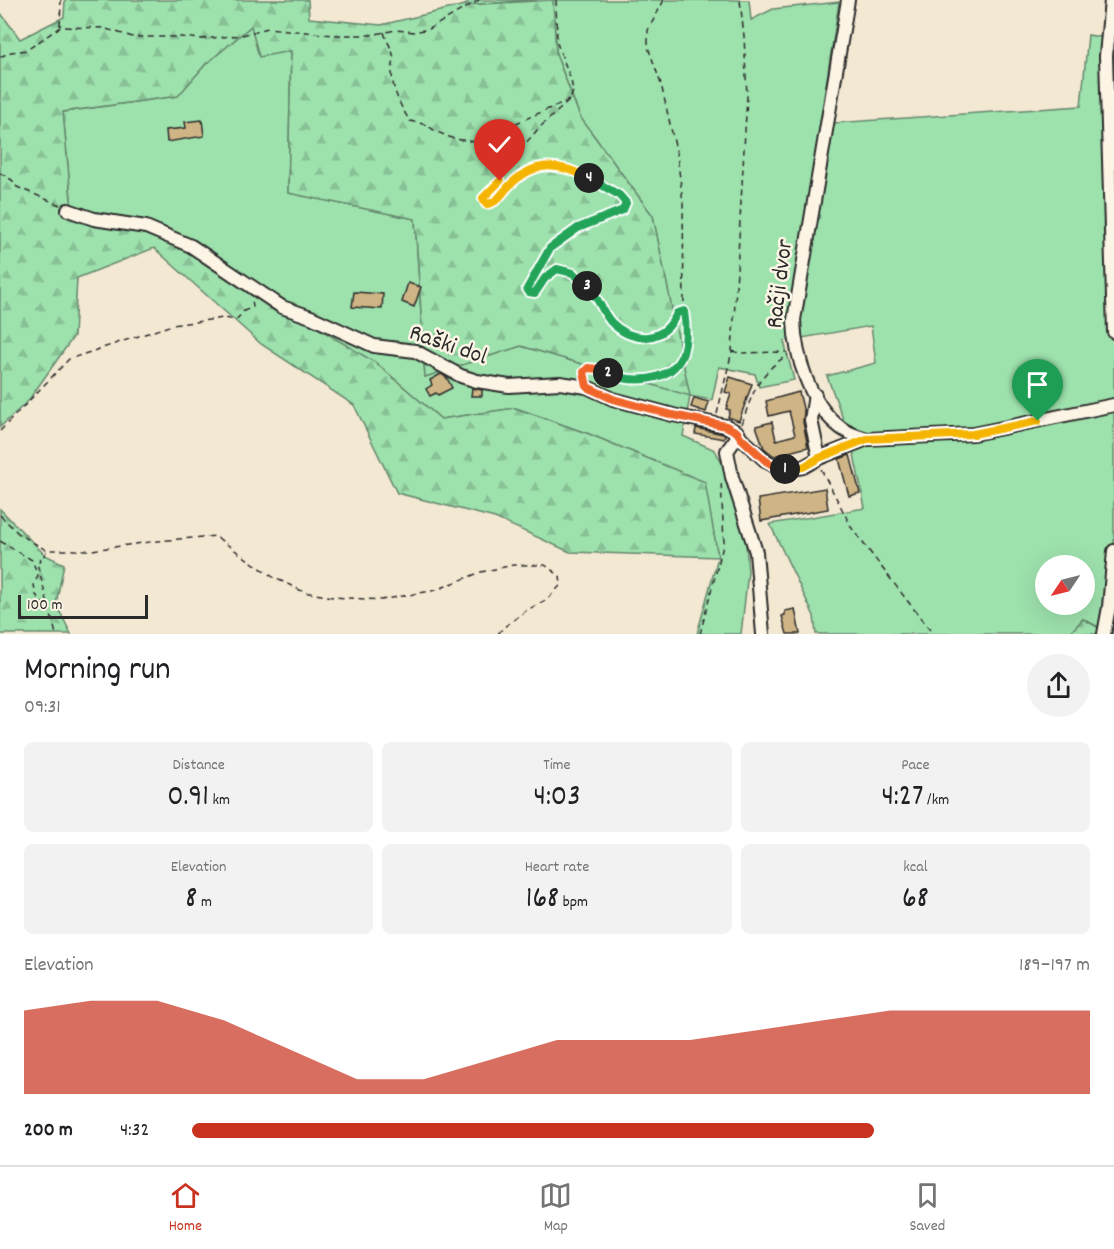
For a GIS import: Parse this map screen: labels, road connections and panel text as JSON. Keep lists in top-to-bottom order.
{
  "streets": {
    "street": ["Račji dvor", "Raški dol"]
  },
  "scale_bar": "100 m",
  "north": "bottom left",
  "page": {
    "pins": [
      "4",
      "3",
      "2",
      "1"
    ],
    "scale": "100 m",
    "heading": ["Morning run", "09:31"],
    "stats": [
      ["Distance", "0.91 km"],
      ["Time", "4:03"],
      ["Pace", "4:27 /km"],
      ["Elevation", "8 m"],
      ["Heart rate", "168 bpm"],
      ["kcal", "68"]
    ],
    "chart": ["Elevation", "189–197 m"],
    "list": [
      {
        "name": "200 m",
        "note": "4:32"
      }
    ],
    "tabs": ["Home", "Map", "Saved"]
  }
}
